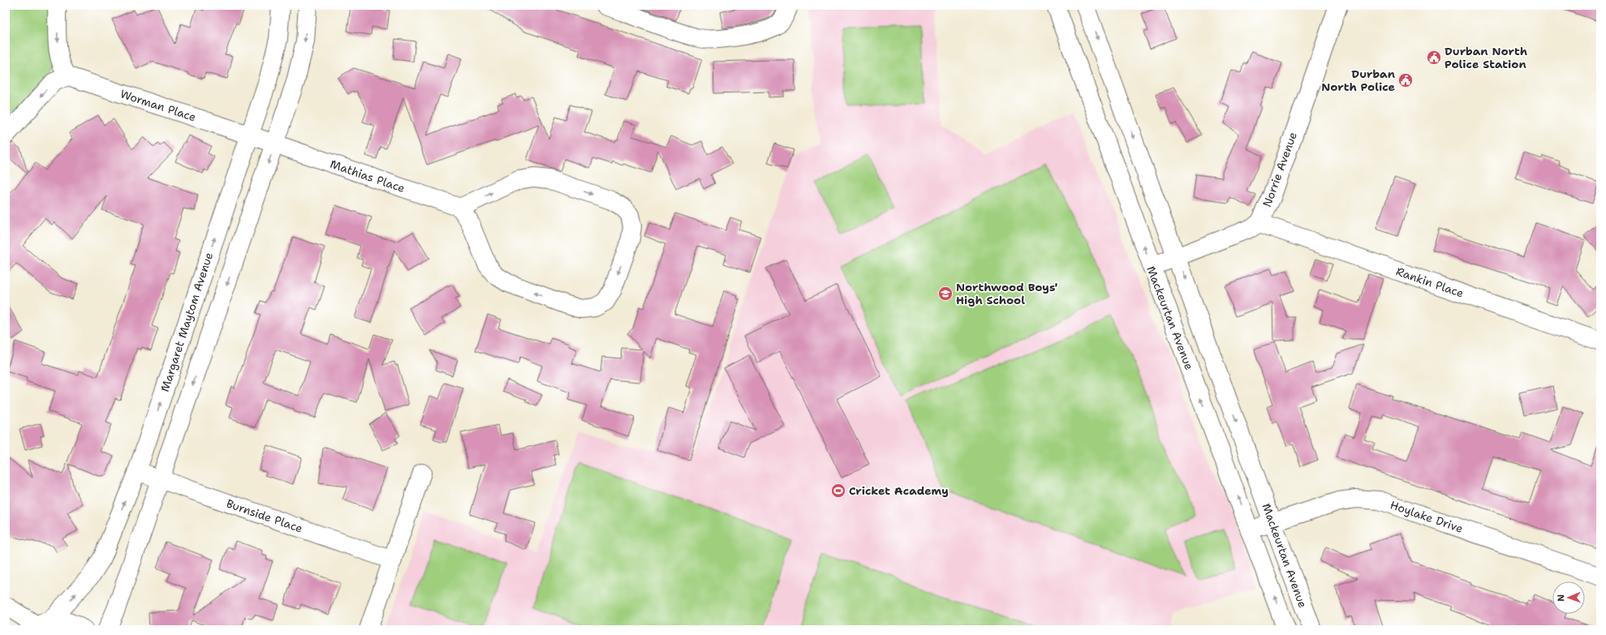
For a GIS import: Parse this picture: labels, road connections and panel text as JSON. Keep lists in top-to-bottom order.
{
  "streets": {
    "street": [
      "Worman Place",
      "Norrie Avenue",
      "Mathias Place",
      "Rankin Place",
      "Mackeurtan Avenue",
      "Margaret Maytom Avenue",
      "Burnside Place",
      "Hoylake Drive"
    ]
  },
  "crossings": [
    ["Worman Place", "Mathias Place"],
    ["Worman Place", "Margaret Maytom Avenue"],
    ["Norrie Avenue", "Rankin Place"],
    ["Mackeurtan Avenue", "Hoylake Drive"],
    ["Margaret Maytom Avenue", "Burnside Place"]
  ],
  "places": {
    "public building": ["Durban North Police Station", "Durban North Police"],
    "school or university": ["Northwood Boys' High School"],
    "sports": ["Cricket Academy"]
  },
  "north": "left"
}
